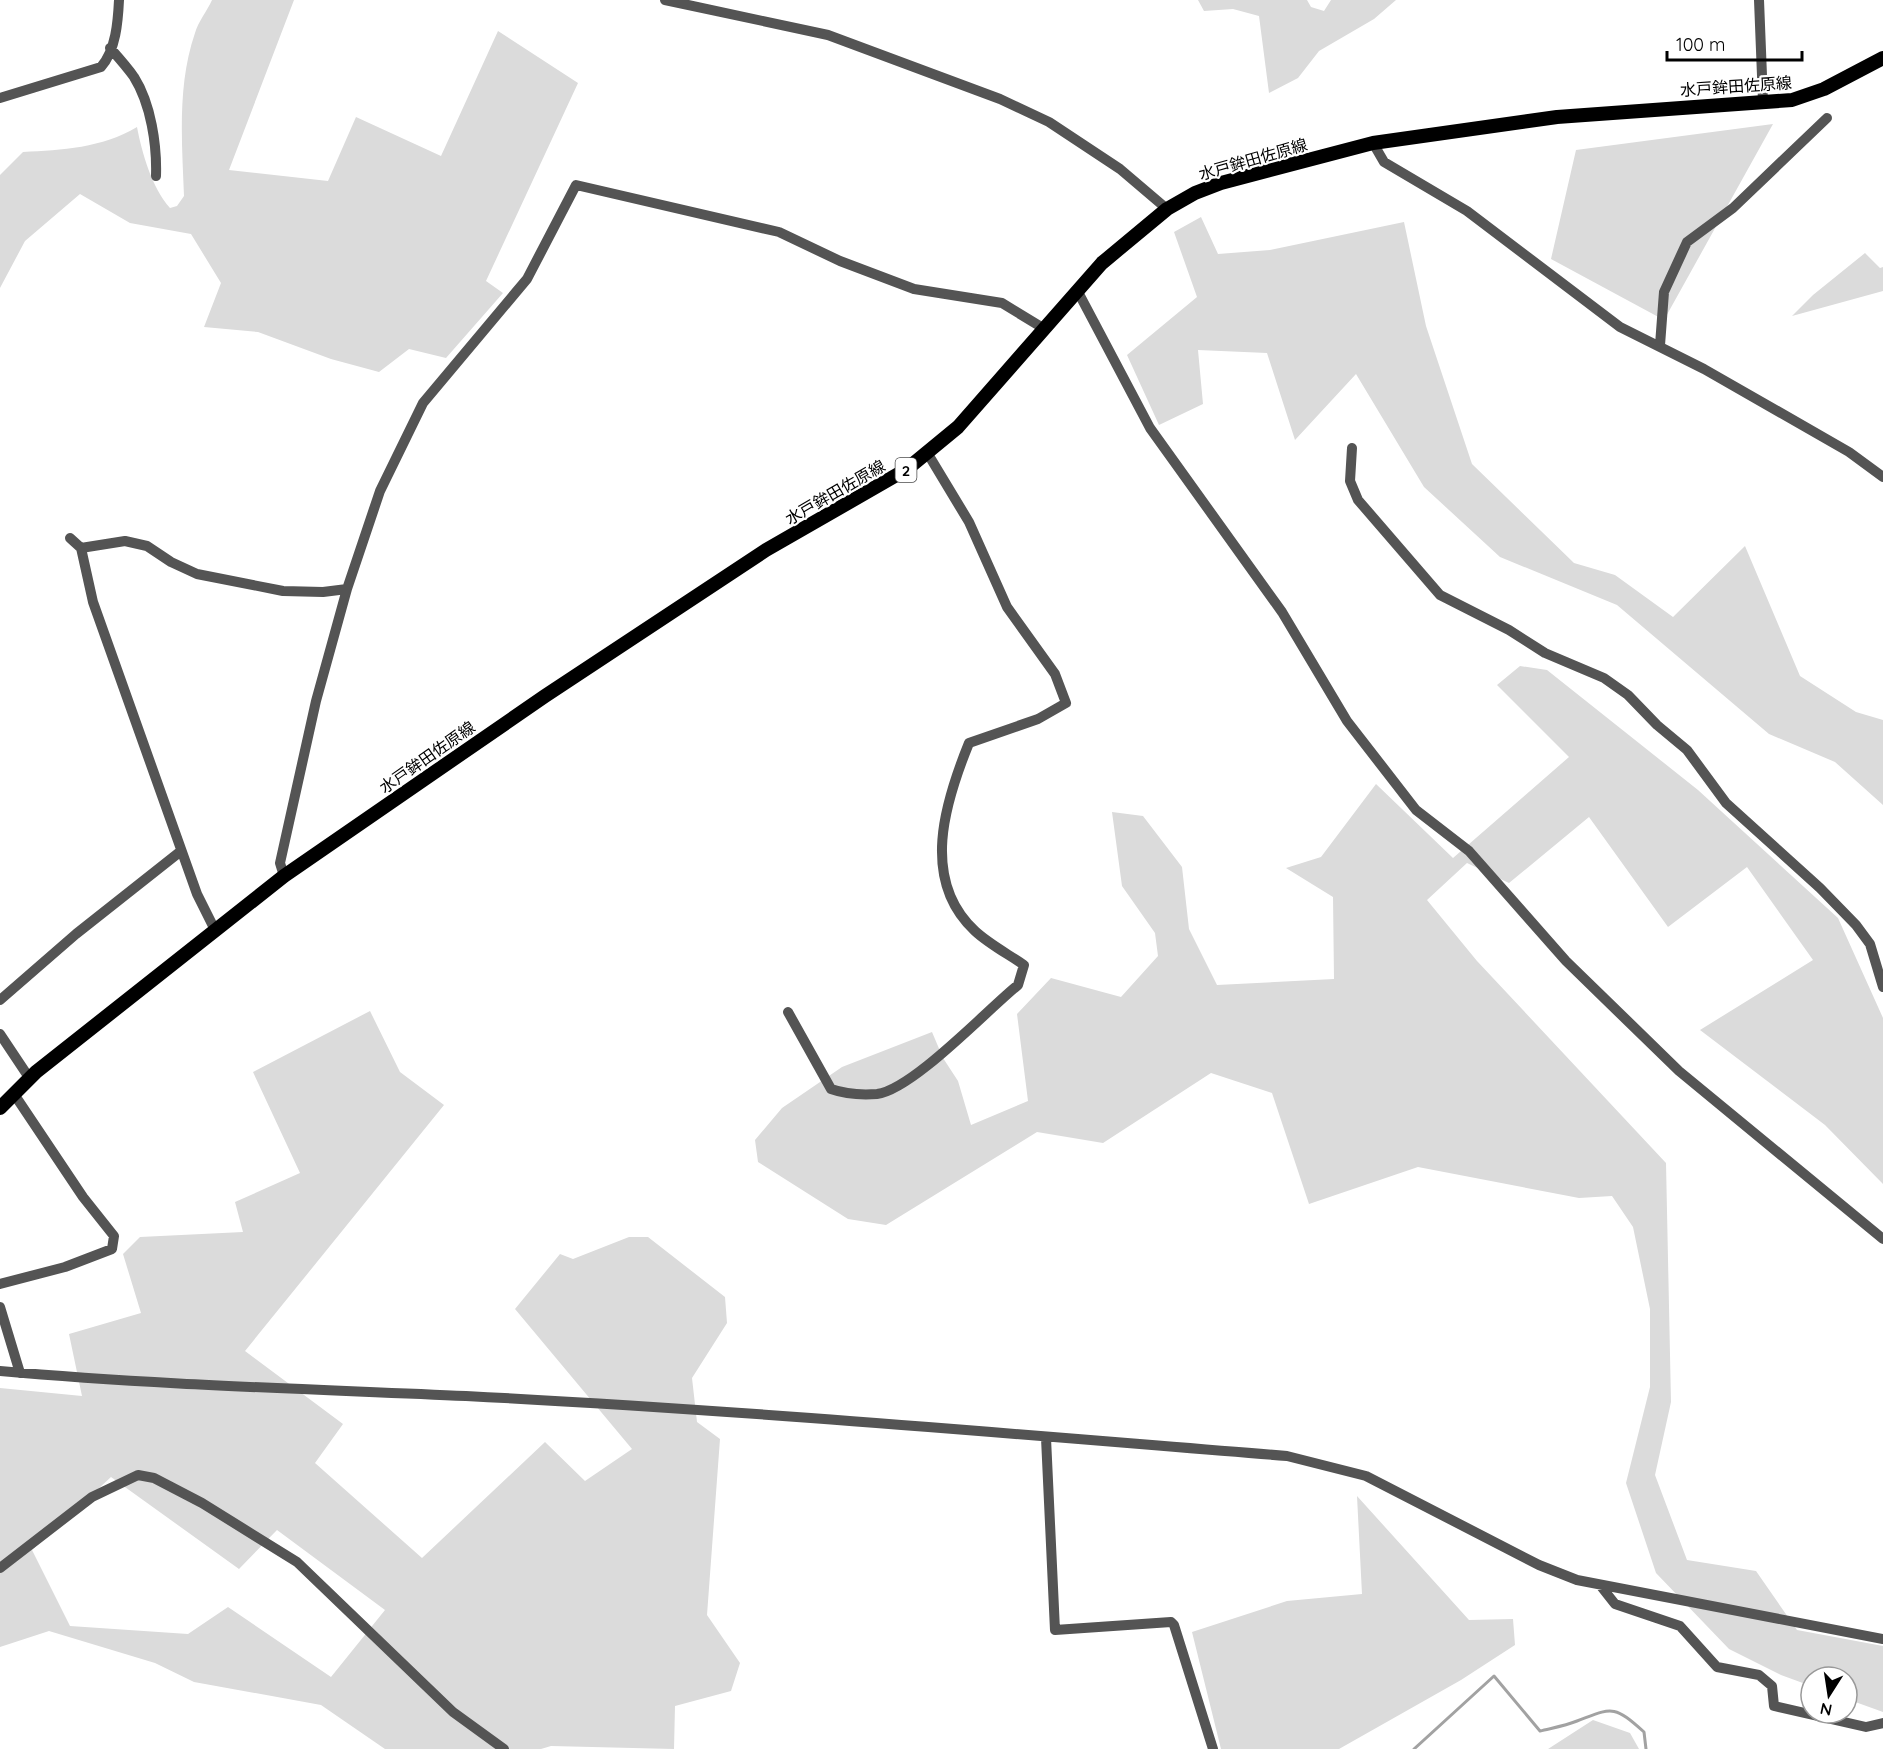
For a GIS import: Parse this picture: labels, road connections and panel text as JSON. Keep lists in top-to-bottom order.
{
  "streets": {
    "main road": ["水戸鉾田佐原線", "2"]
  },
  "scale_bar": "100 m",
  "north": "bottom"
}
